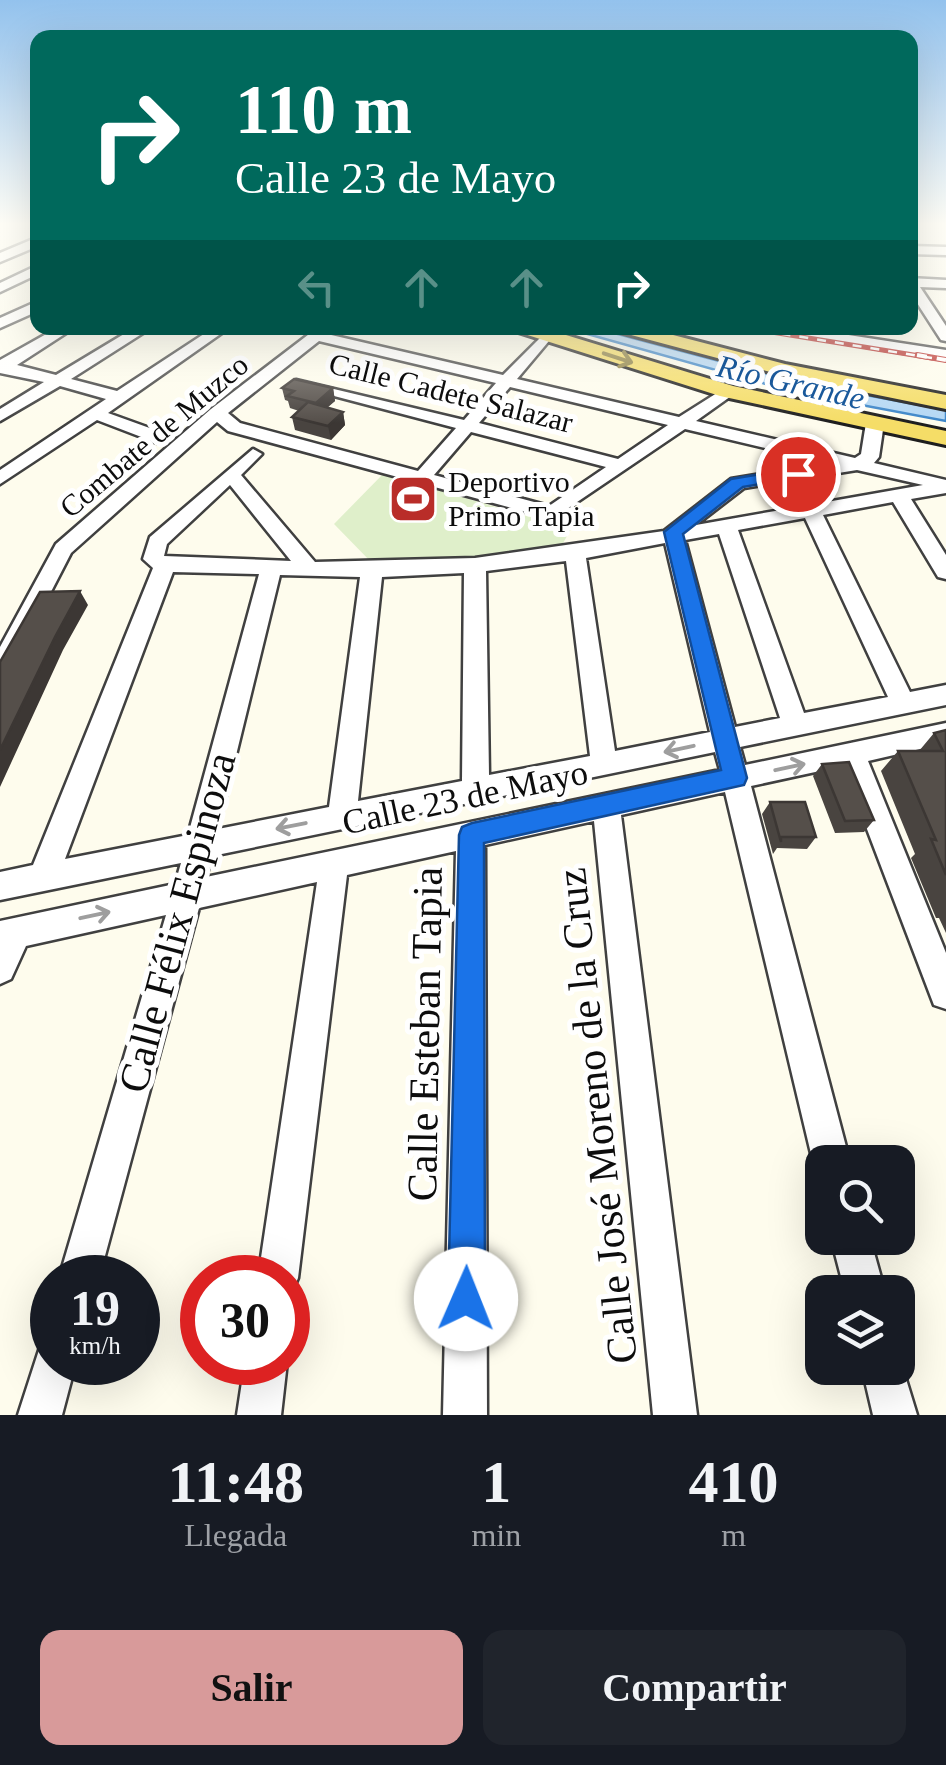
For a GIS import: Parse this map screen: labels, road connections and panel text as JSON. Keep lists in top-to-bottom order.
{
  "streets": {
    "street": [
      "Calle Cadete Salazar",
      "Combate de Muzco",
      "Calle 23 de Mayo",
      "Calle Félix Espinoza",
      "Calle Esteban Tapia",
      "Calle José Moreno de la Cruz"
    ]
  },
  "crossings": [
    ["Calle Cadete Salazar", "Combate de Muzco"],
    ["Calle 23 de Mayo", "Calle Félix Espinoza"],
    ["Calle 23 de Mayo", "Calle Esteban Tapia"],
    ["Calle 23 de Mayo", "Calle José Moreno de la Cruz"]
  ],
  "water": ["Río Grande"],
  "places": {
    "sports": ["Deportivo Primo Tapia"]
  },
  "page": {
    "turn": ["110 m", "Calle 23 de Mayo"],
    "speed": "19 km/h",
    "limit": "30",
    "eta": [
      "11:48",
      "Llegada",
      "1",
      "min",
      "410",
      "m"
    ],
    "buttons": ["Salir", "Compartir"]
  }
}
